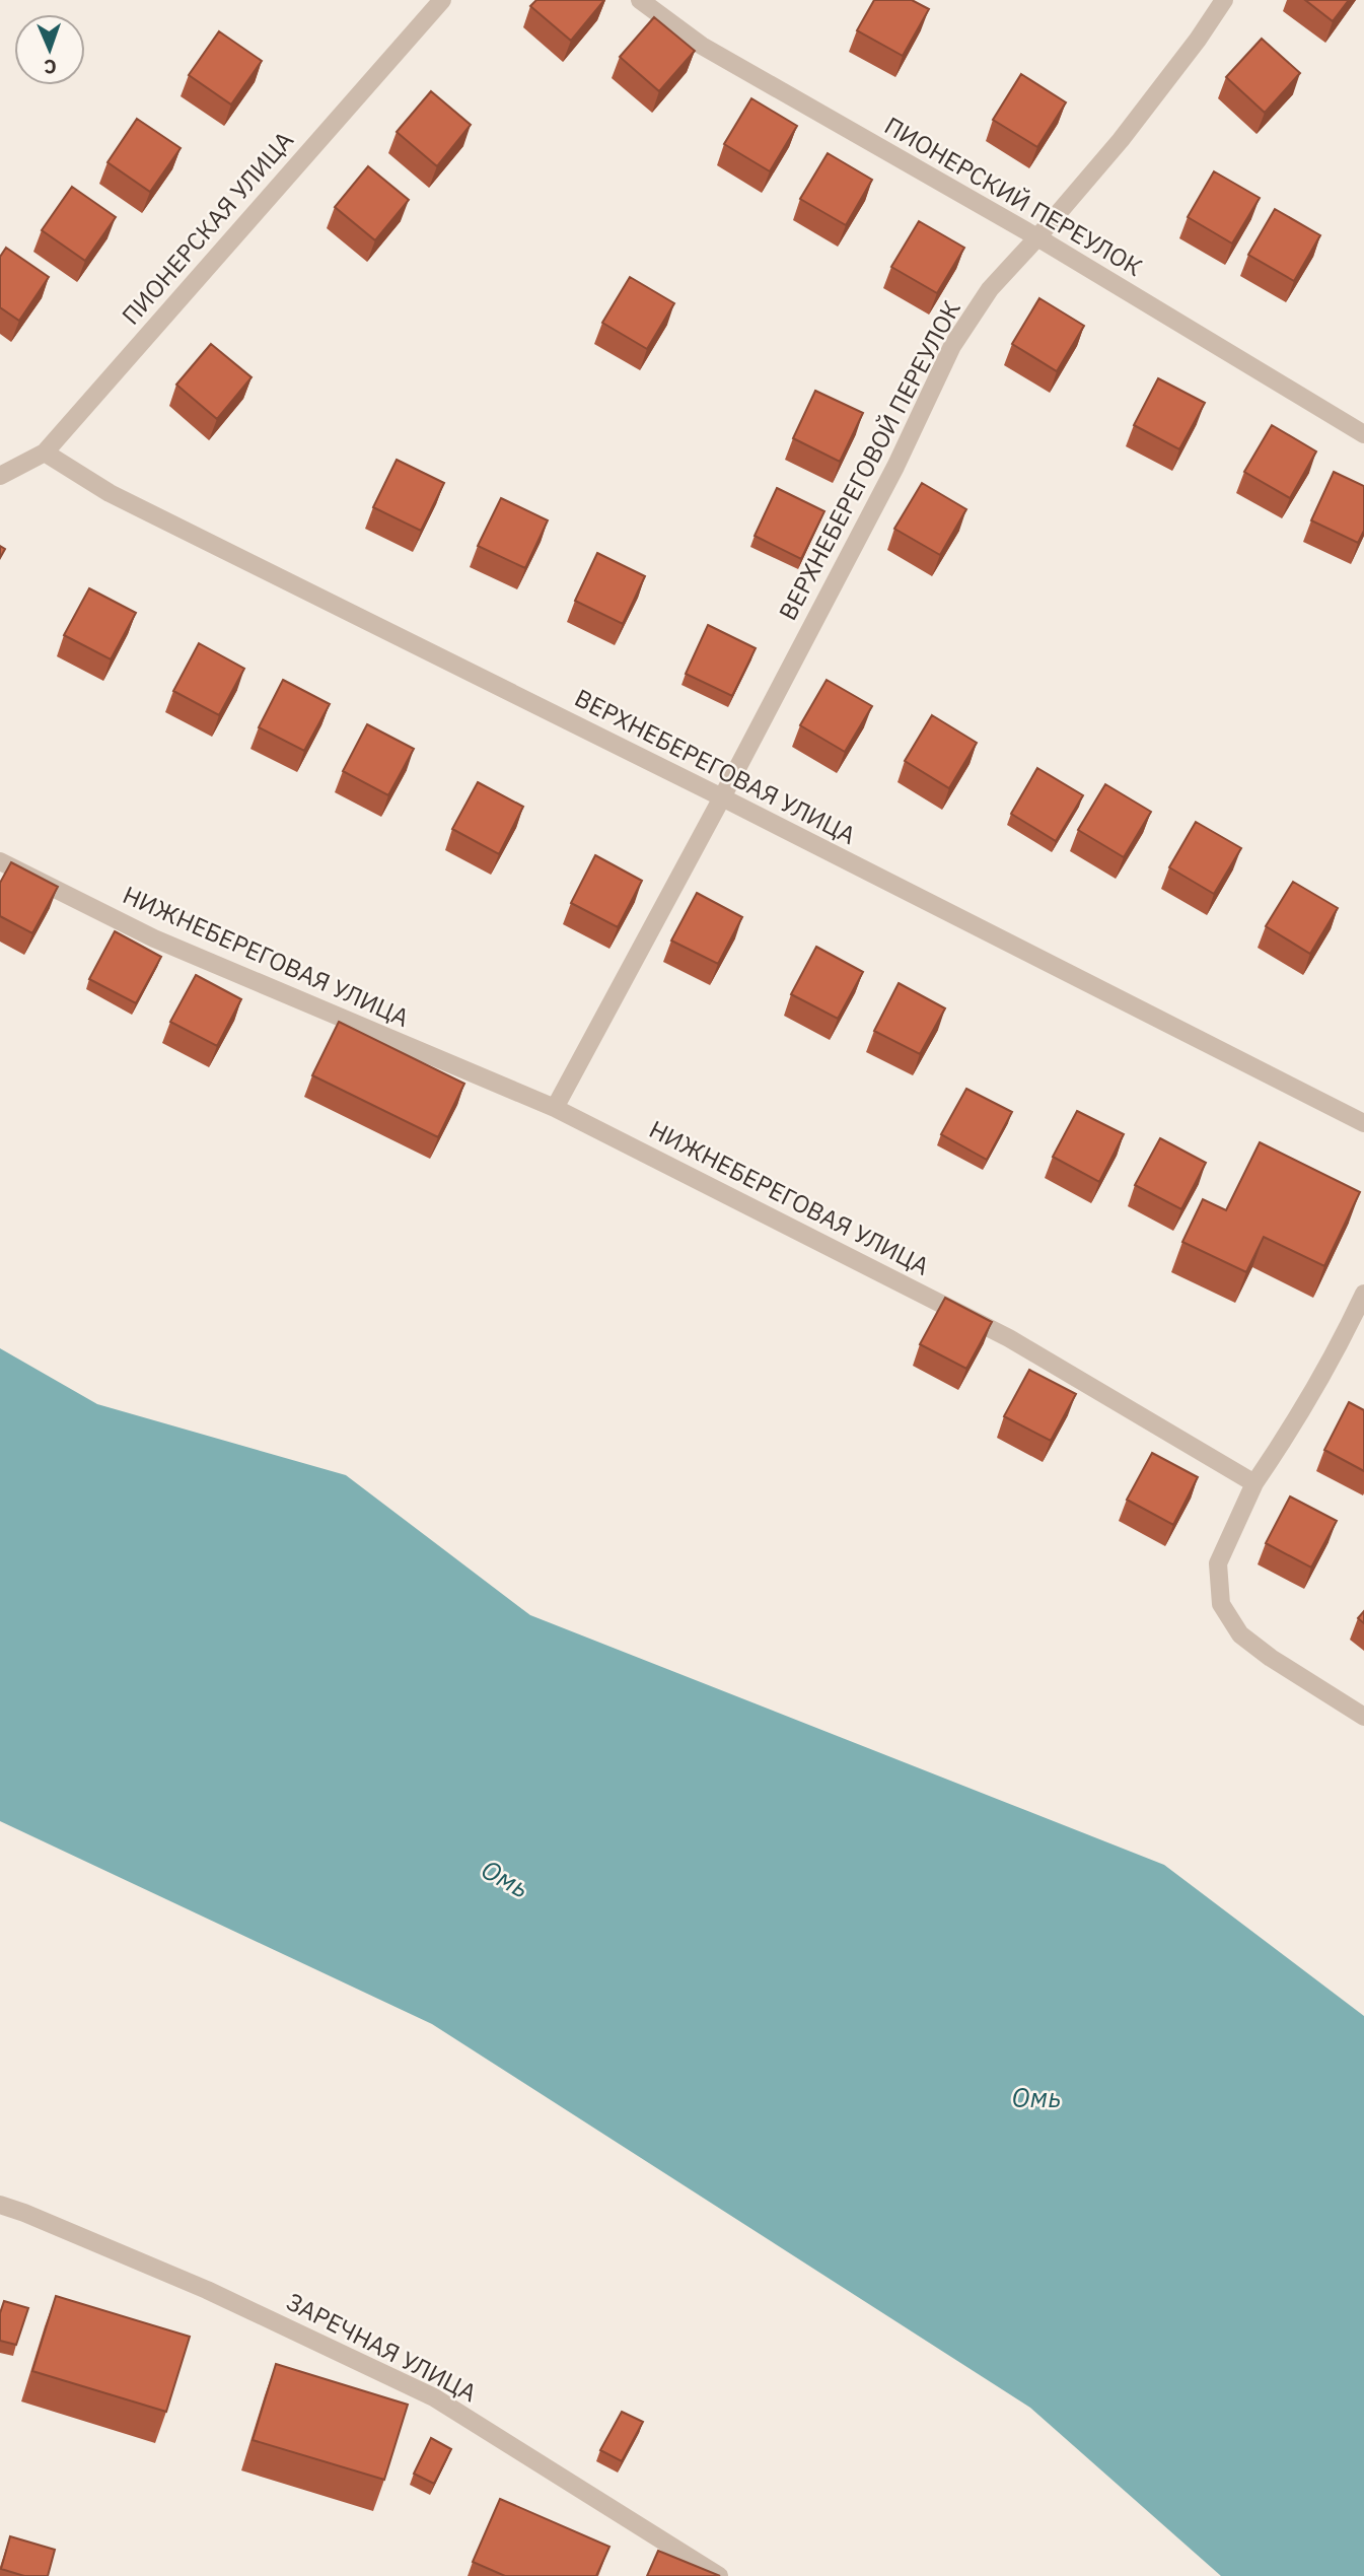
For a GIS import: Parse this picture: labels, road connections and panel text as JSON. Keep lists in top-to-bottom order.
{
  "streets": {
    "street": [
      "ПИОНЕРСКИЙ ПЕРЕУЛОК",
      "ПИОНЕРСКАЯ УЛИЦА",
      "ВЕРХНЕБЕРЕГОВОЙ ПЕРЕУЛОК",
      "ВЕРХНЕБЕРЕГОВАЯ УЛИЦА",
      "НИЖНЕБЕРЕГОВАЯ УЛИЦА",
      "ЗАРЕЧНАЯ УЛИЦА"
    ]
  },
  "crossings": [
    ["ПИОНЕРСКИЙ ПЕРЕУЛОК", "ВЕРХНЕБЕРЕГОВОЙ ПЕРЕУЛОК"],
    ["ПИОНЕРСКАЯ УЛИЦА", "ВЕРХНЕБЕРЕГОВАЯ УЛИЦА"],
    ["ВЕРХНЕБЕРЕГОВОЙ ПЕРЕУЛОК", "ВЕРХНЕБЕРЕГОВАЯ УЛИЦА"],
    ["ВЕРХНЕБЕРЕГОВОЙ ПЕРЕУЛОК", "НИЖНЕБЕРЕГОВАЯ УЛИЦА"]
  ],
  "water": ["Омь"],
  "north": "bottom"
}
